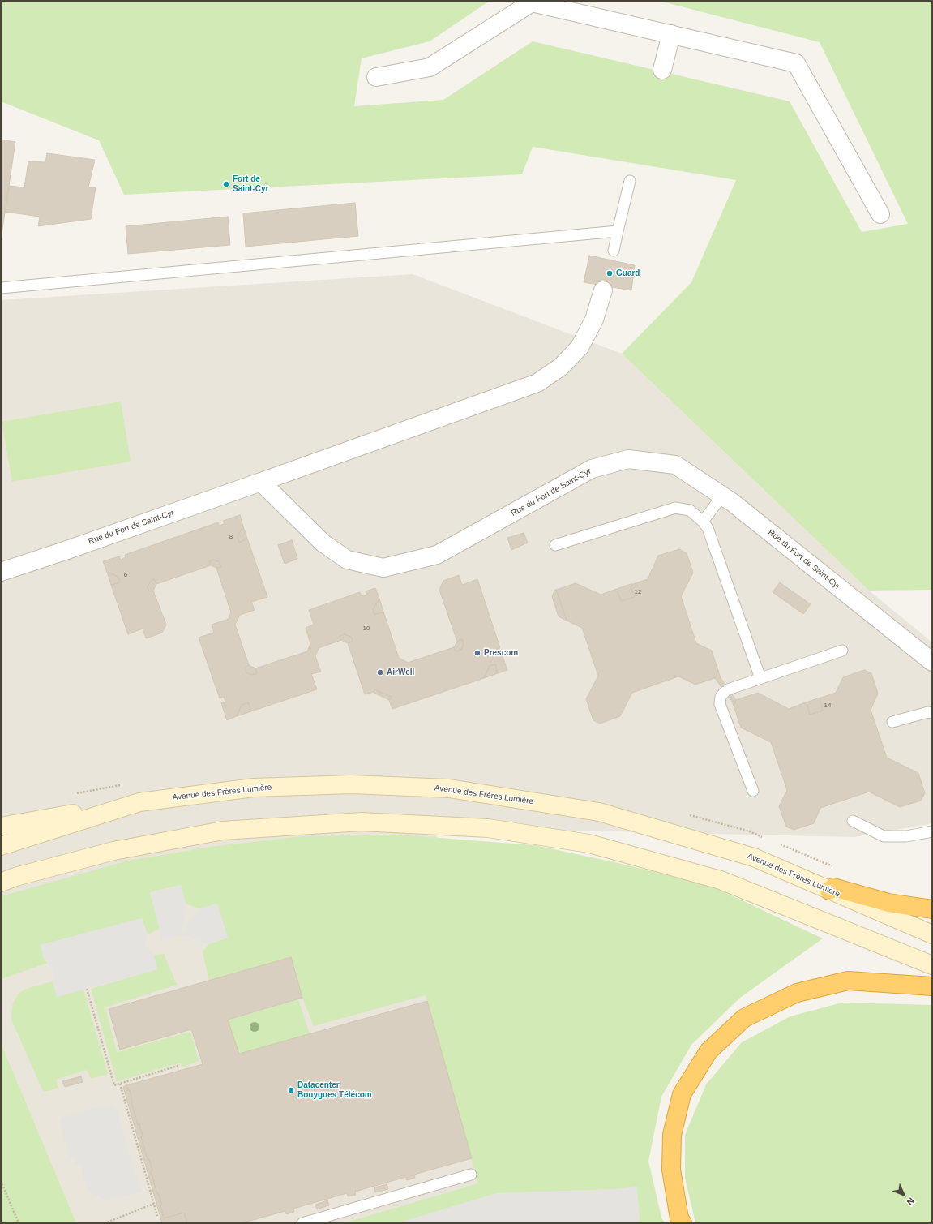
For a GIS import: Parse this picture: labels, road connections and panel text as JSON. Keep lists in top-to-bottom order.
{
  "streets": {
    "main road": ["Avenue des Frères Lumière"],
    "street": ["Rue du Fort de Saint-Cyr"]
  },
  "places": [
    "Fort de Saint-Cyr",
    "Guard",
    "Prescom",
    "AirWell",
    "Datacenter Bouygues Télécom"
  ],
  "house_numbers": [
    "8",
    "6",
    "12",
    "10",
    "14"
  ],
  "north": "bottom right"
}
